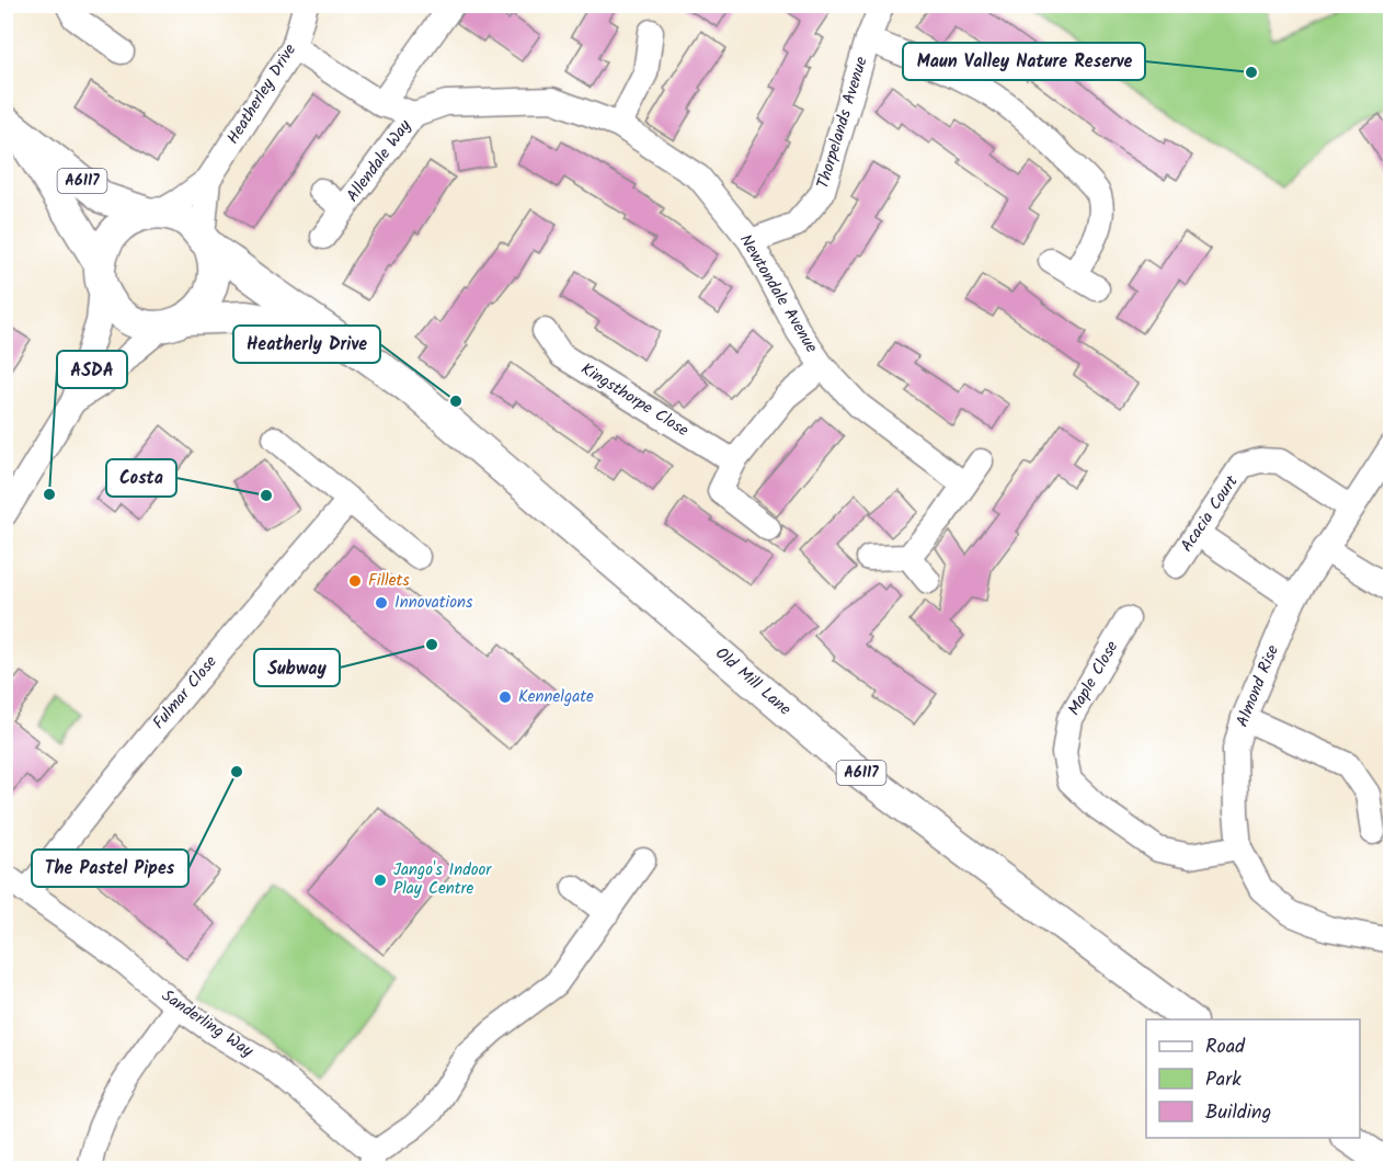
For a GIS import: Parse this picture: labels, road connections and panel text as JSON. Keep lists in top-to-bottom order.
{
  "streets": {
    "main road": ["A6117", "Old Mill Lane"],
    "street": [
      "Heatherley Drive",
      "Thorpelands Avenue",
      "Allendale Way",
      "Newtondale Avenue",
      "Kingsthorpe Close",
      "Acacia Court",
      "Maple Close",
      "Almond Rise",
      "Fulmar Close",
      "Sanderling Way"
    ]
  },
  "crossings": [
    ["Heatherley Drive", "Old Mill Lane"],
    ["Thorpelands Avenue", "Newtondale Avenue"],
    ["Allendale Way", "Newtondale Avenue"],
    ["Acacia Court", "Almond Rise"],
    ["Maple Close", "Almond Rise"],
    ["Fulmar Close", "Sanderling Way"]
  ],
  "places": [
    "Maun Valley Nature Reserve",
    "Heatherly Drive",
    "ASDA",
    "Costa",
    "Fillets",
    "Innovations",
    "Subway",
    "Kennelgate",
    "The Pastel Pipes",
    "Jango's Indoor Play Centre"
  ],
  "legend": ["Road", "Park", "Building"]
}
